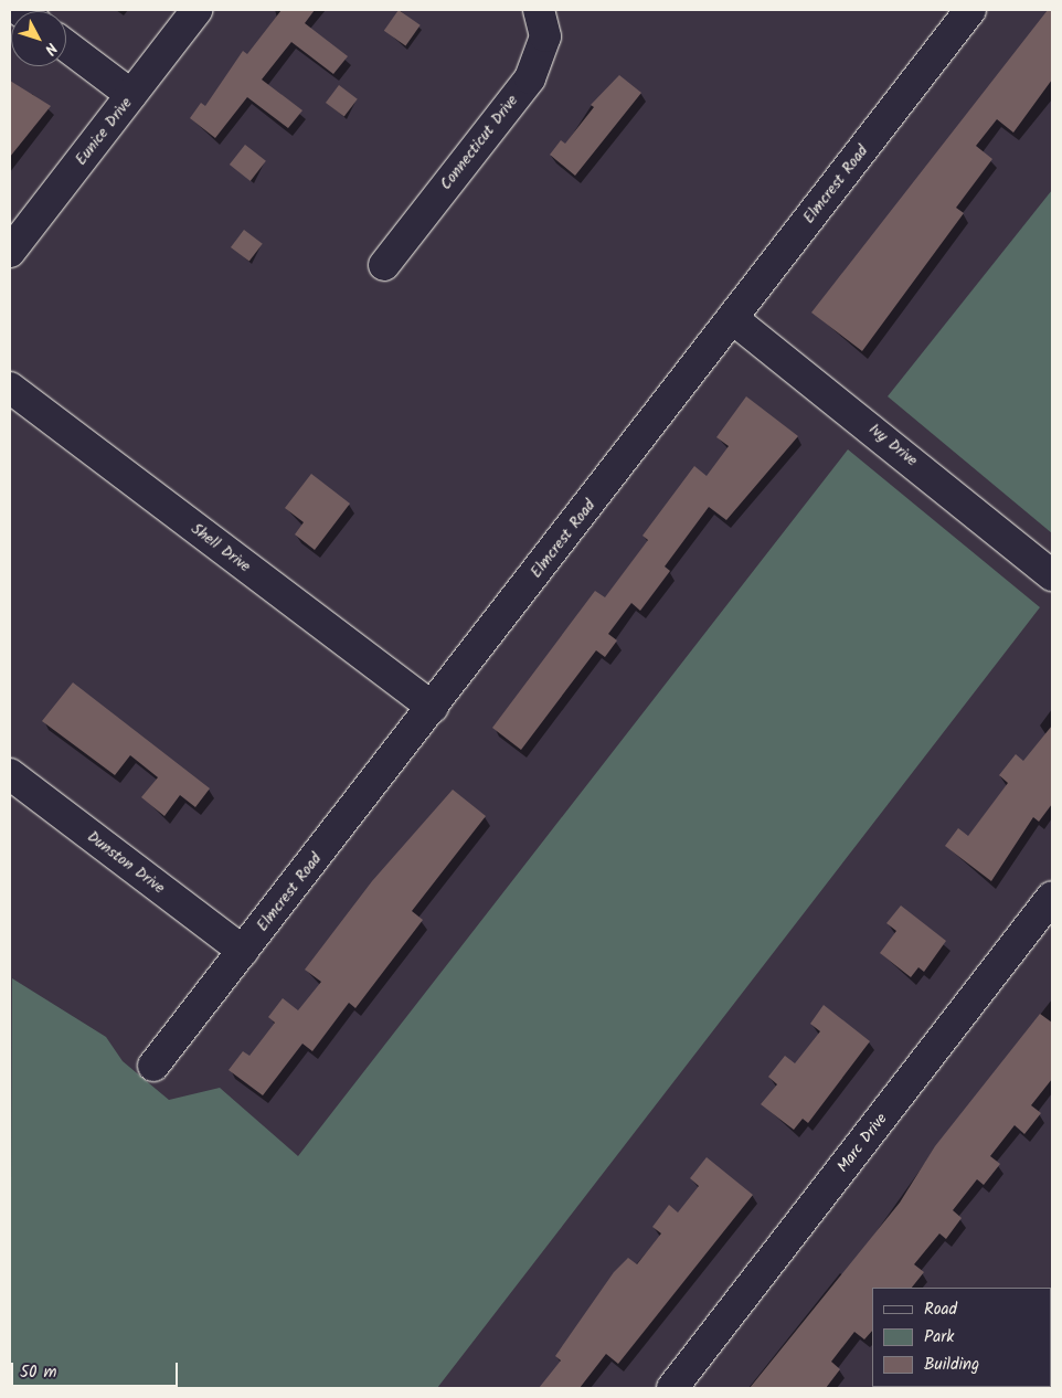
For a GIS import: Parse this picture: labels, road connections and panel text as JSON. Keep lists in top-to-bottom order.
{
  "streets": {
    "street": [
      "Eunice Drive",
      "Connecticut Drive",
      "Elmcrest Road",
      "Ivy Drive",
      "Shell Drive",
      "Dunston Drive",
      "Marc Drive"
    ]
  },
  "crossings": [
    ["Elmcrest Road", "Ivy Drive"],
    ["Elmcrest Road", "Shell Drive"],
    ["Elmcrest Road", "Dunston Drive"]
  ],
  "legend": ["Road", "Park", "Building"],
  "scale_bar": "50 m",
  "north": "bottom right"
}
